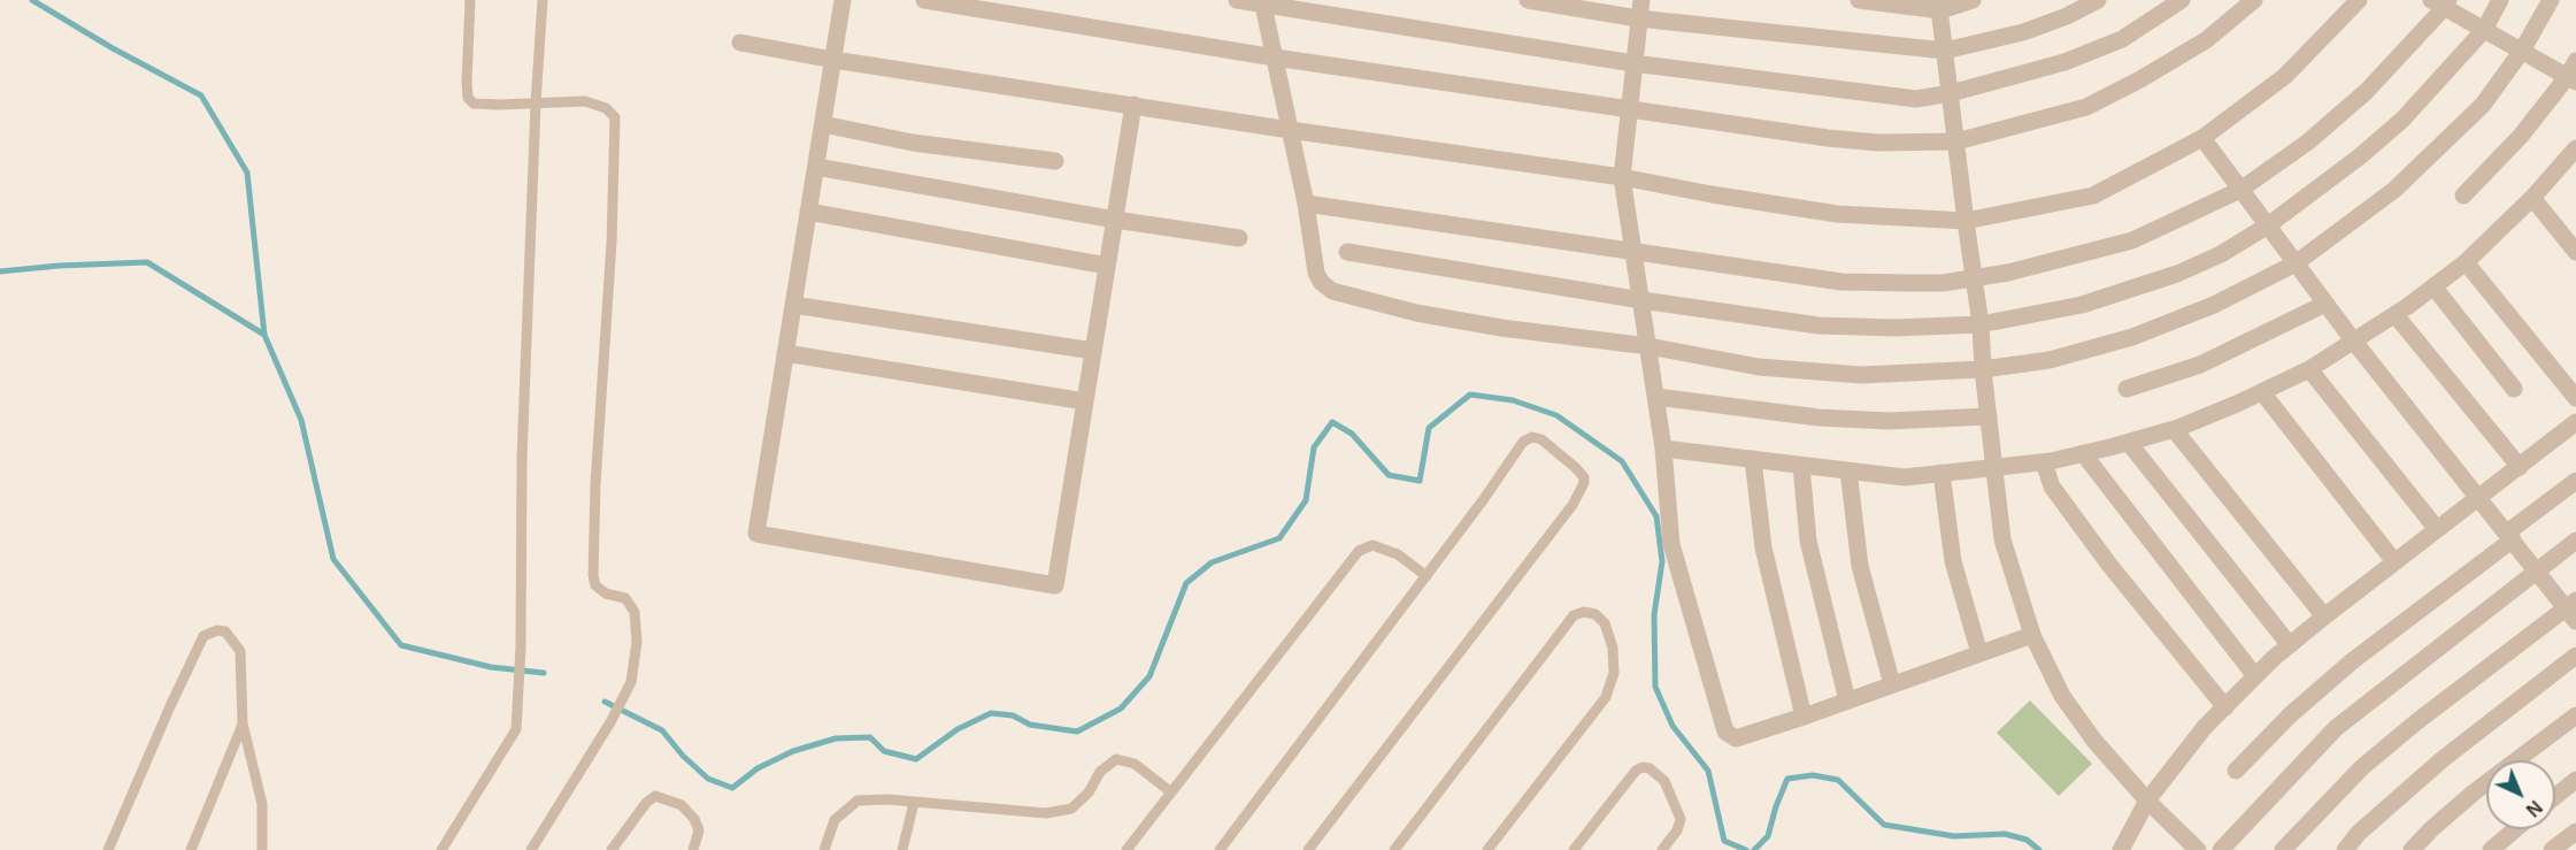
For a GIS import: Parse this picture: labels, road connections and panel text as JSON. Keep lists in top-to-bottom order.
{
  "north": "bottom right"
}
